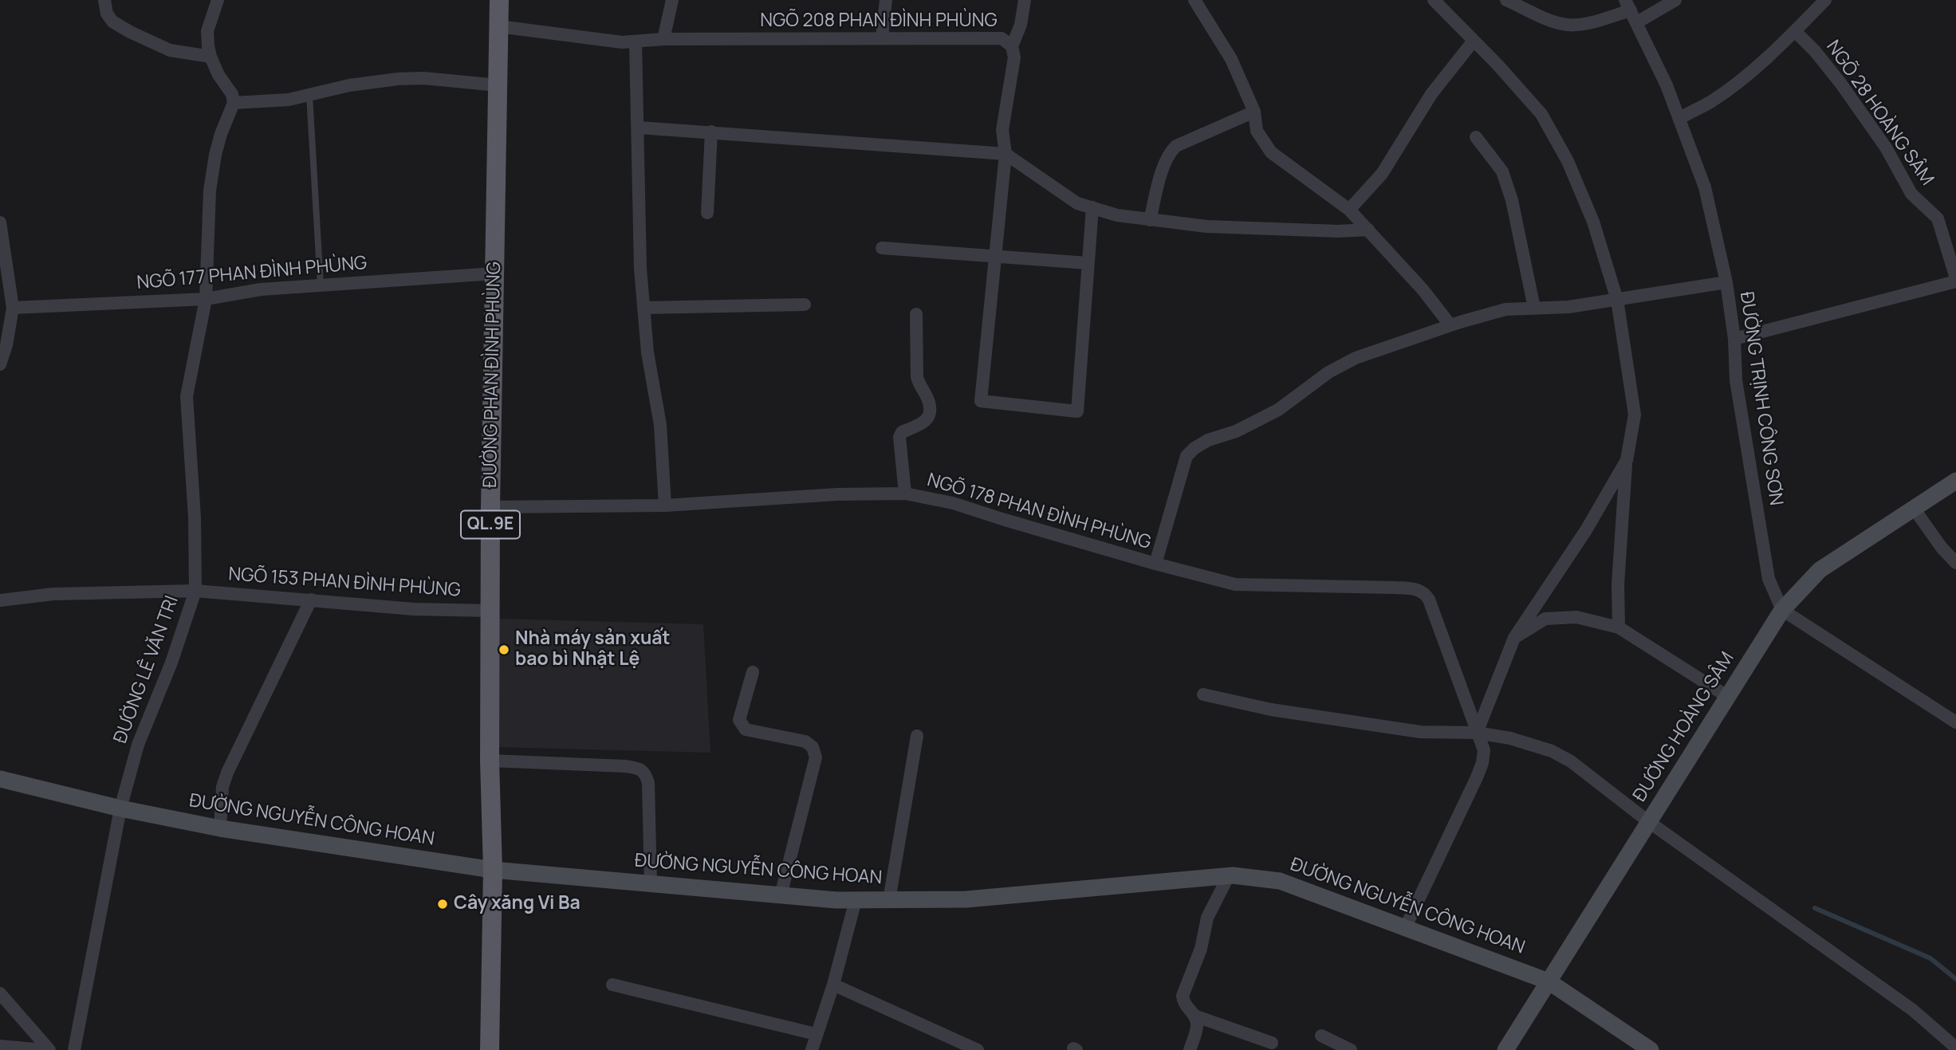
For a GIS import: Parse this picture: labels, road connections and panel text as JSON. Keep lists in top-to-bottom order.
{
  "streets": {
    "main road": [
      "ĐƯỜNG PHAN ĐÌNH PHÙNG",
      "QL.9E",
      "ĐƯỜNG HOÀNG SÂM",
      "ĐƯỜNG NGUYỄN CÔNG HOAN"
    ],
    "street": [
      "NGÕ 208 PHAN ĐÌNH PHÙNG",
      "NGÕ 28 HOÀNG SÂM",
      "NGÕ 177 PHAN ĐÌNH PHÙNG",
      "ĐƯỜNG TRỊNH CÔNG SƠN",
      "NGÕ 178 PHAN ĐÌNH PHÙNG",
      "NGÕ 153 PHAN ĐÌNH PHÙNG",
      "ĐƯỜNG LÊ VĂN TRI"
    ]
  },
  "crossings": [
    ["NGÕ 208 PHAN ĐÌNH PHÙNG", "ĐƯỜNG PHAN ĐÌNH PHÙNG"],
    ["NGÕ 177 PHAN ĐÌNH PHÙNG", "ĐƯỜNG PHAN ĐÌNH PHÙNG"],
    ["NGÕ 177 PHAN ĐÌNH PHÙNG", "ĐƯỜNG LÊ VĂN TRI"],
    ["ĐƯỜNG PHAN ĐÌNH PHÙNG", "NGÕ 178 PHAN ĐÌNH PHÙNG"],
    ["ĐƯỜNG PHAN ĐÌNH PHÙNG", "NGÕ 153 PHAN ĐÌNH PHÙNG"],
    ["ĐƯỜNG PHAN ĐÌNH PHÙNG", "ĐƯỜNG NGUYỄN CÔNG HOAN"],
    ["ĐƯỜNG TRỊNH CÔNG SƠN", "NGÕ 178 PHAN ĐÌNH PHÙNG"],
    ["ĐƯỜNG TRỊNH CÔNG SƠN", "ĐƯỜNG HOÀNG SÂM"],
    ["NGÕ 153 PHAN ĐÌNH PHÙNG", "ĐƯỜNG LÊ VĂN TRI"],
    ["ĐƯỜNG LÊ VĂN TRI", "ĐƯỜNG NGUYỄN CÔNG HOAN"],
    ["ĐƯỜNG HOÀNG SÂM", "ĐƯỜNG NGUYỄN CÔNG HOAN"]
  ],
  "places": ["Nhà máy sản xuất bao bì Nhật Lệ", "Cây xăng Vi Ba"]
}
